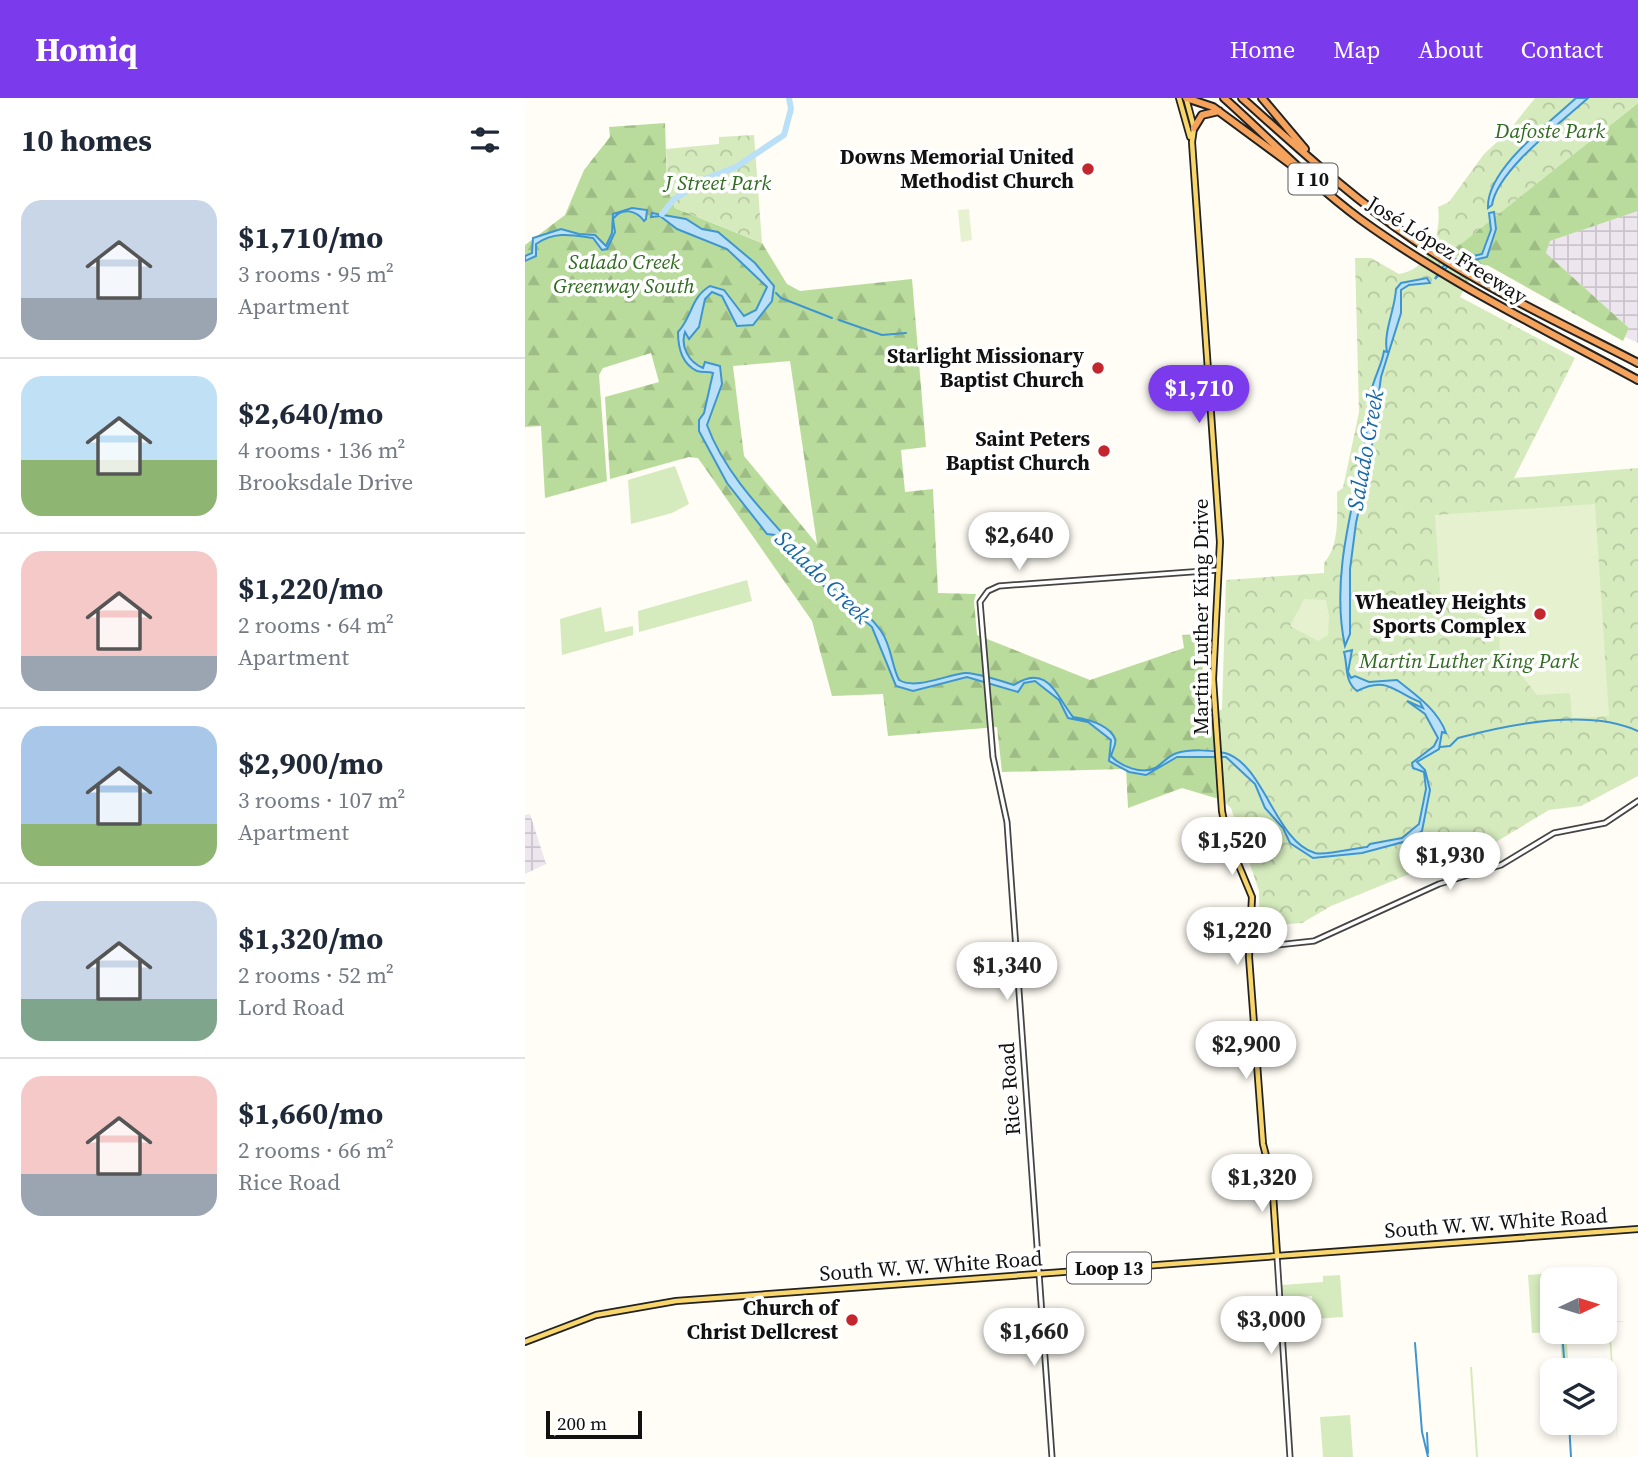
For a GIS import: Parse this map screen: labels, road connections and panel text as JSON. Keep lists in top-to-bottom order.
{
  "streets": {
    "highway": ["I 10", "José López Freeway"],
    "main road": ["Martin Luther King Drive", "South W. W. White Road", "Loop 13"],
    "street": ["Rice Road"]
  },
  "crossings": [
    ["Martin Luther King Drive", "Rice Road"],
    ["Martin Luther King Drive", "South W. W. White Road"],
    ["Rice Road", "South W. W. White Road"]
  ],
  "water": ["Salado Creek"],
  "parks": [
    "Dafoste Park",
    "J Street Park",
    "Salado Creek Greenway South",
    "Martin Luther King Park"
  ],
  "places": [
    "Downs Memorial United Methodist Church",
    "Starlight Missionary Baptist Church",
    "Saint Peters Baptist Church",
    "Wheatley Heights Sports Complex",
    "Church of Christ Dellcrest"
  ],
  "scale_bar": "200 m",
  "north": "right",
  "page": {
    "header": "Homiq",
    "nav": [
      "Home",
      "Map",
      "About",
      "Contact"
    ],
    "heading": "10 homes",
    "list": [
      {
        "name": "$1,710/mo",
        "note": "3 rooms · 95 m² · Apartment"
      },
      {
        "name": "$2,640/mo",
        "note": "4 rooms · 136 m² · Brooksdale Drive"
      },
      {
        "name": "$1,220/mo",
        "note": "2 rooms · 64 m² · Apartment"
      },
      {
        "name": "$2,900/mo",
        "note": "3 rooms · 107 m² · Apartment"
      },
      {
        "name": "$1,320/mo",
        "note": "2 rooms · 52 m² · Lord Road"
      },
      {
        "name": "$1,660/mo",
        "note": "2 rooms · 66 m² · Rice Road"
      }
    ],
    "price": [
      "$1,710",
      "$2,640",
      "$1,520",
      "$1,930",
      "$1,220",
      "$1,340",
      "$2,900",
      "$1,320",
      "$3,000",
      "$1,660"
    ],
    "scale": "200 m"
  }
}
